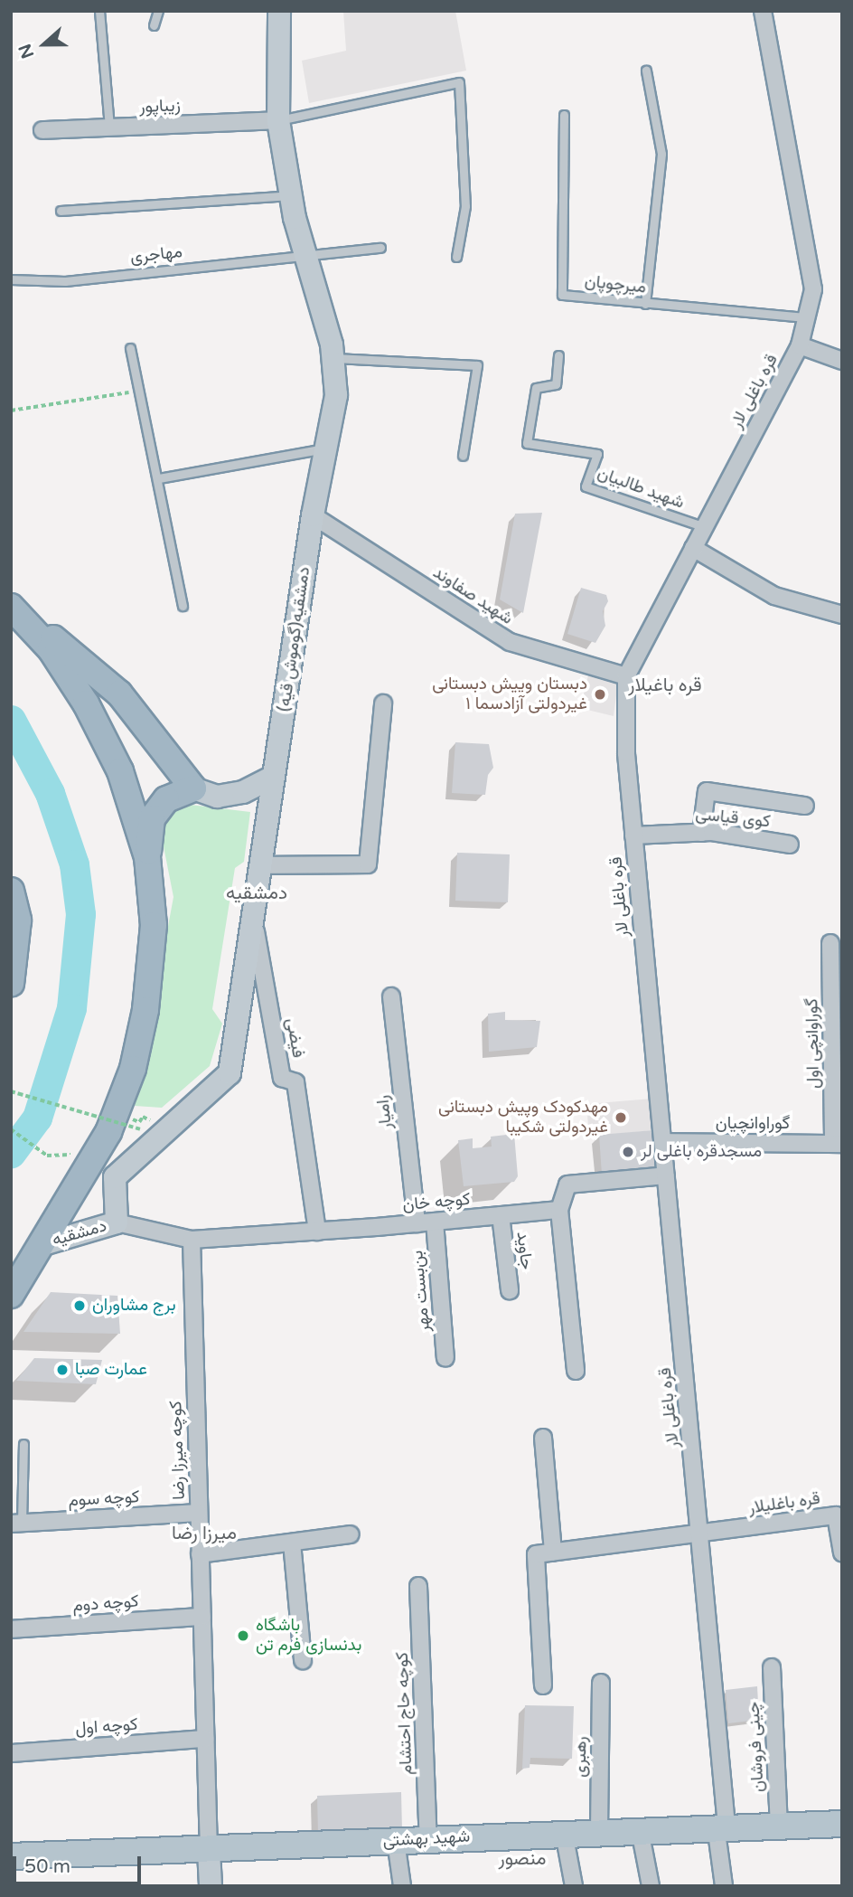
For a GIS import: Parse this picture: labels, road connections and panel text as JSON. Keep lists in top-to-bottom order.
{
  "streets": {
    "main road": ["دمشقیه(گوموش قیه)", "دمشقیه", "شهید بهشتى"],
    "street": [
      "زیباپور",
      "قره باغلی لار",
      "شهید صفاوند",
      "کوی قیاسی",
      "فیضی",
      "گوراوانچی اول",
      "رامیار",
      "گوراوانچیان",
      "کوچه خان",
      "جاوید",
      "بن‌بست مهر",
      "کوچه میرزا رضا",
      "کوچه سوم",
      "قره باغلیلار",
      "کوچه دوم",
      "کوچه حاج احتشام",
      "کوچه اول",
      "چینی فروشان",
      "رهبری"
    ],
    "lane": ["مهاجری", "میرچوپان", "شهید طالبیان"]
  },
  "crossings": [
    ["زیباپور", "دمشقیه(گوموش قیه)"],
    ["مهاجری", "دمشقیه(گوموش قیه)"],
    ["میرچوپان", "قره باغلی لار"],
    ["قره باغلی لار", "شهید طالبیان"],
    ["قره باغلی لار", "شهید صفاوند"],
    ["قره باغلی لار", "کوی قیاسی"],
    ["قره باغلی لار", "گوراوانچیان"],
    ["قره باغلی لار", "قره باغلیلار"],
    ["قره باغلی لار", "شهید بهشتى"],
    ["شهید صفاوند", "دمشقیه(گوموش قیه)"],
    ["دمشقیه(گوموش قیه)", "فیضی"],
    ["دمشقیه(گوموش قیه)", "دمشقیه"],
    ["فیضی", "کوچه خان"],
    ["گوراوانچی اول", "گوراوانچیان"],
    ["رامیار", "کوچه خان"],
    ["کوچه خان", "جاوید"],
    ["کوچه خان", "بن‌بست مهر"],
    ["کوچه خان", "کوچه میرزا رضا"],
    ["کوچه میرزا رضا", "کوچه سوم"],
    ["کوچه میرزا رضا", "کوچه دوم"],
    ["کوچه میرزا رضا", "کوچه اول"],
    ["کوچه میرزا رضا", "شهید بهشتى"],
    ["کوچه حاج احتشام", "شهید بهشتى"],
    ["چینی فروشان", "شهید بهشتى"],
    ["رهبری", "شهید بهشتى"]
  ],
  "districts": [
    "قره باغیلار",
    "دمشقیه",
    "میرزا رضا",
    "منصور"
  ],
  "places": [
    "دبستان وپیش دبستانی غیردولتی آزادسما ۱",
    "مهدکودک وپیش دبستانی غیردولتی شکیبا",
    "مسجدقره باغلی لر",
    "برج مشاوران",
    "عمارت صبا",
    "باشگاه بدنسازی فرم تن"
  ],
  "scale_bar": "50 m",
  "north": "left"
}
